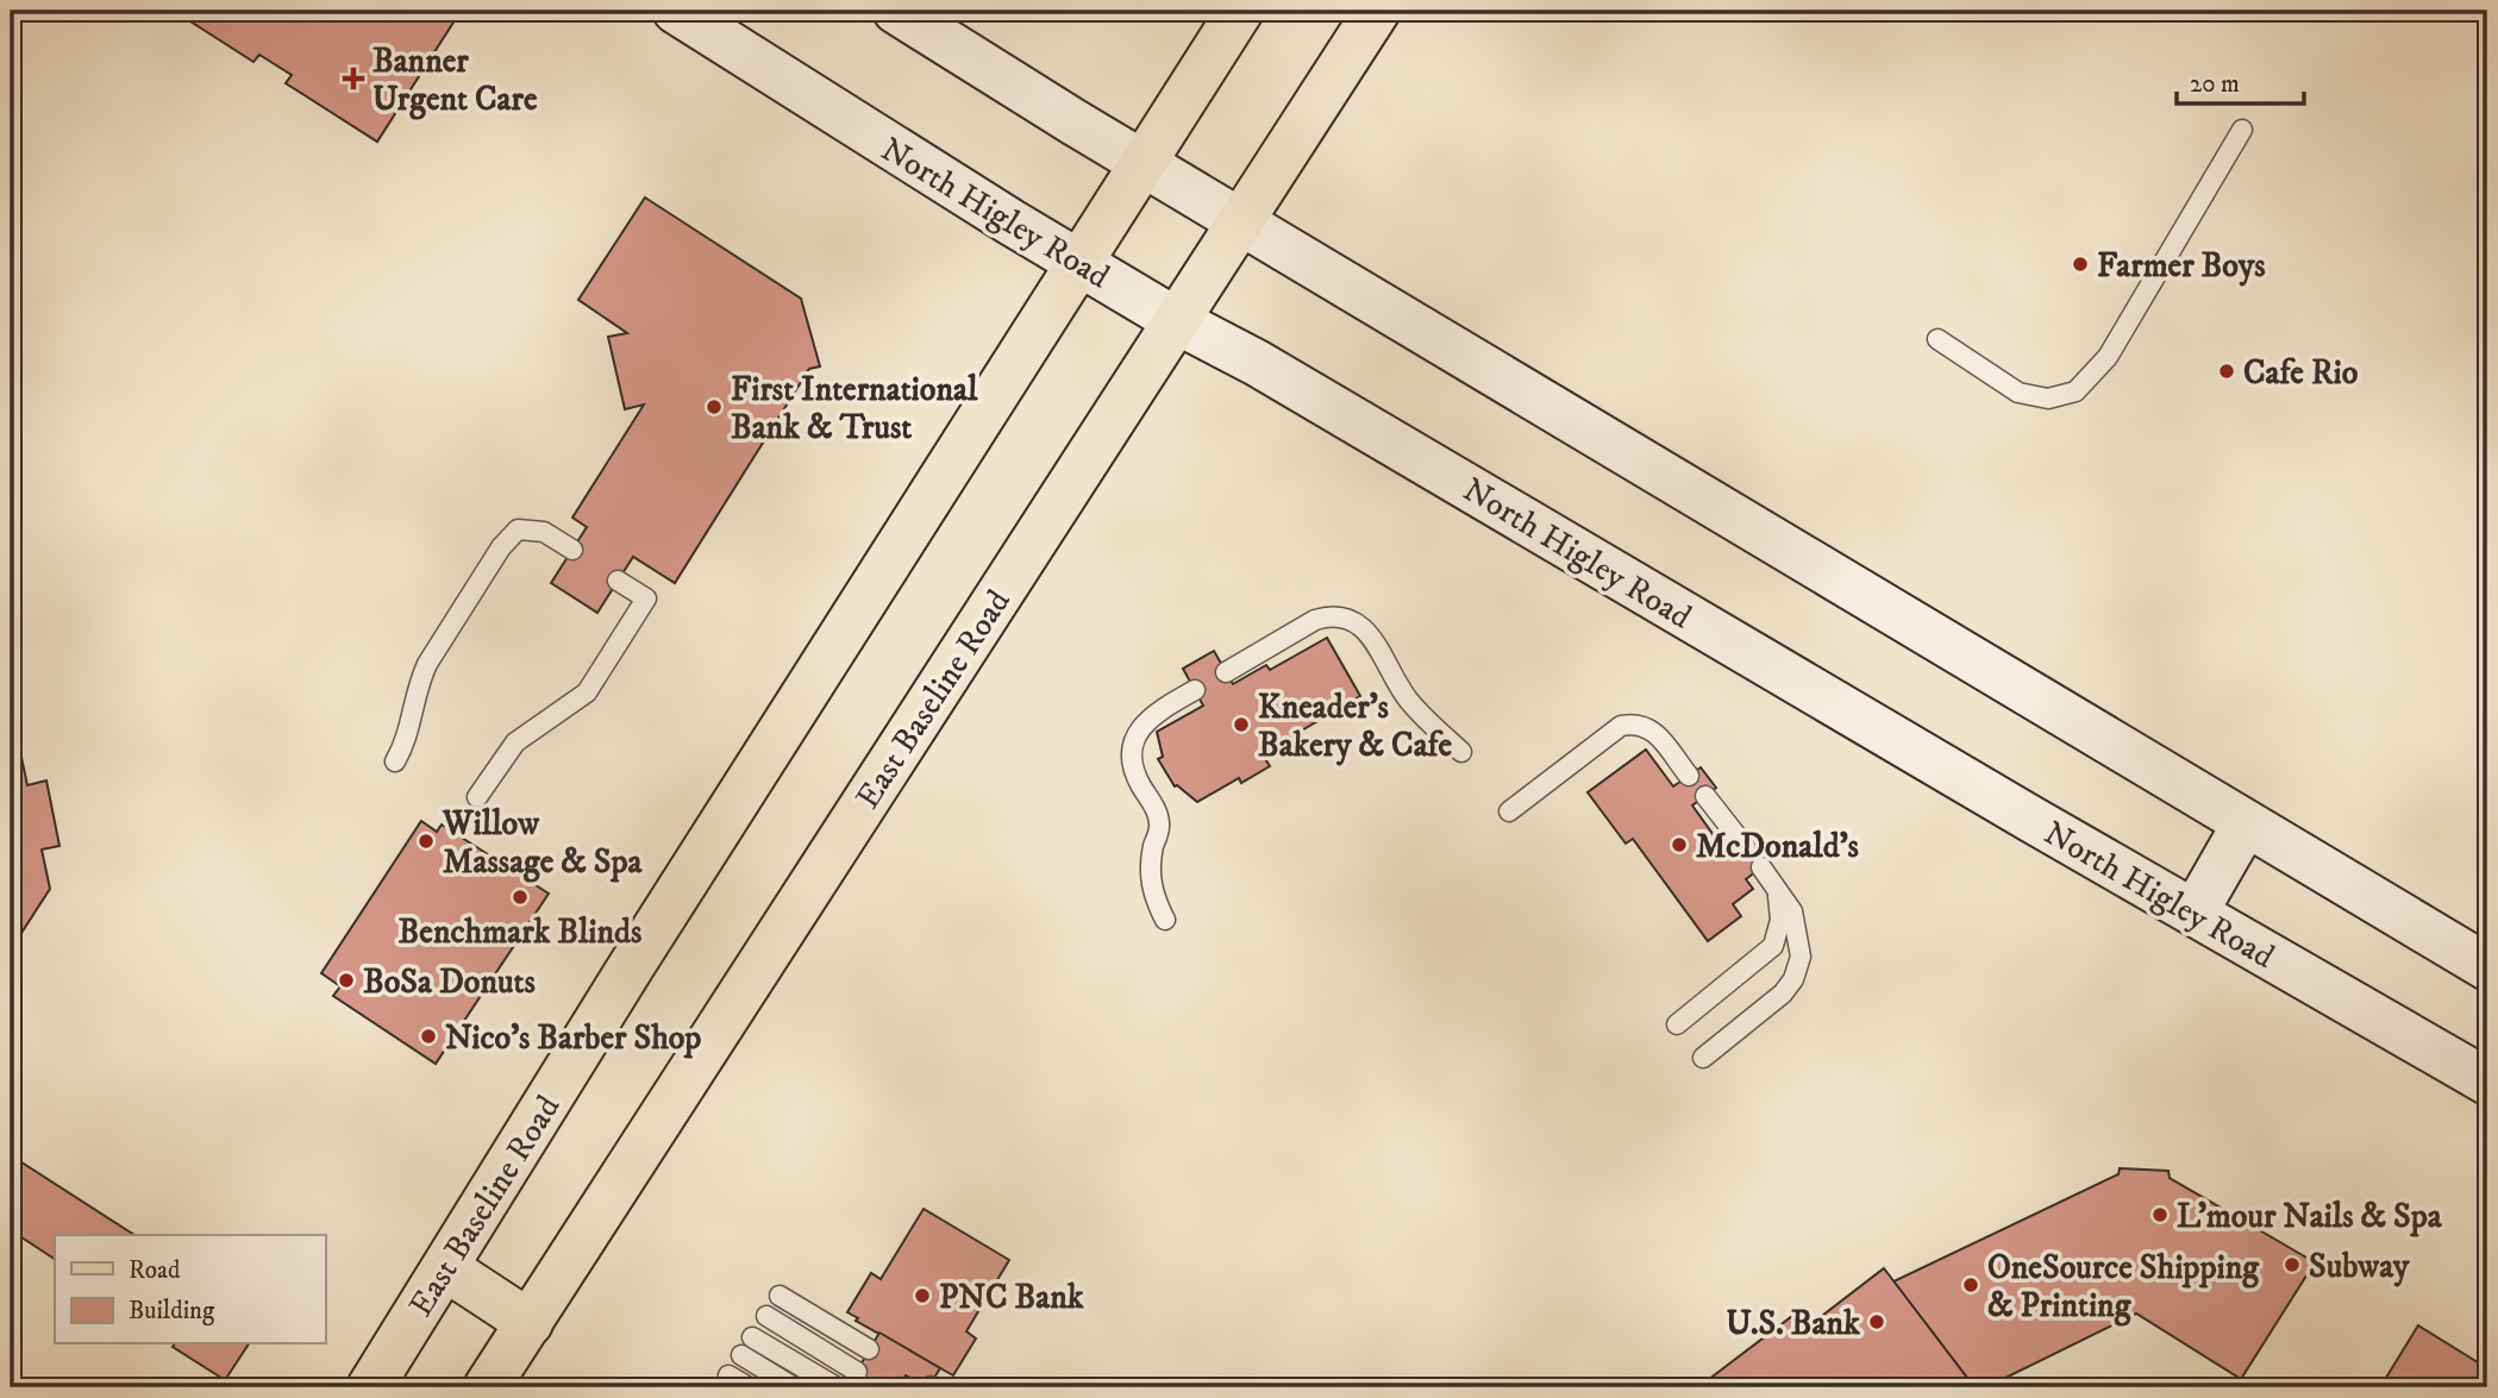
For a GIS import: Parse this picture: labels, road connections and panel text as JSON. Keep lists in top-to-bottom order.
{
  "streets": {
    "main road": ["North Higley Road", "East Baseline Road"]
  },
  "crossings": [
    ["North Higley Road", "East Baseline Road"]
  ],
  "places": {
    "health": ["Banner Urgent Care"],
    "other": [
      "Farmer Boys",
      "Cafe Rio",
      "First International Bank & Trust",
      "Kneader's Bakery & Cafe",
      "Willow Massage & Spa",
      "McDonald's",
      "Benchmark Blinds",
      "BoSa Donuts",
      "Nico's Barber Shop",
      "L'mour Nails & Spa",
      "Subway",
      "OneSource Shipping & Printing",
      "PNC Bank",
      "U.S. Bank"
    ]
  },
  "legend": ["Road", "Building"],
  "scale_bar": "20 m"
}
